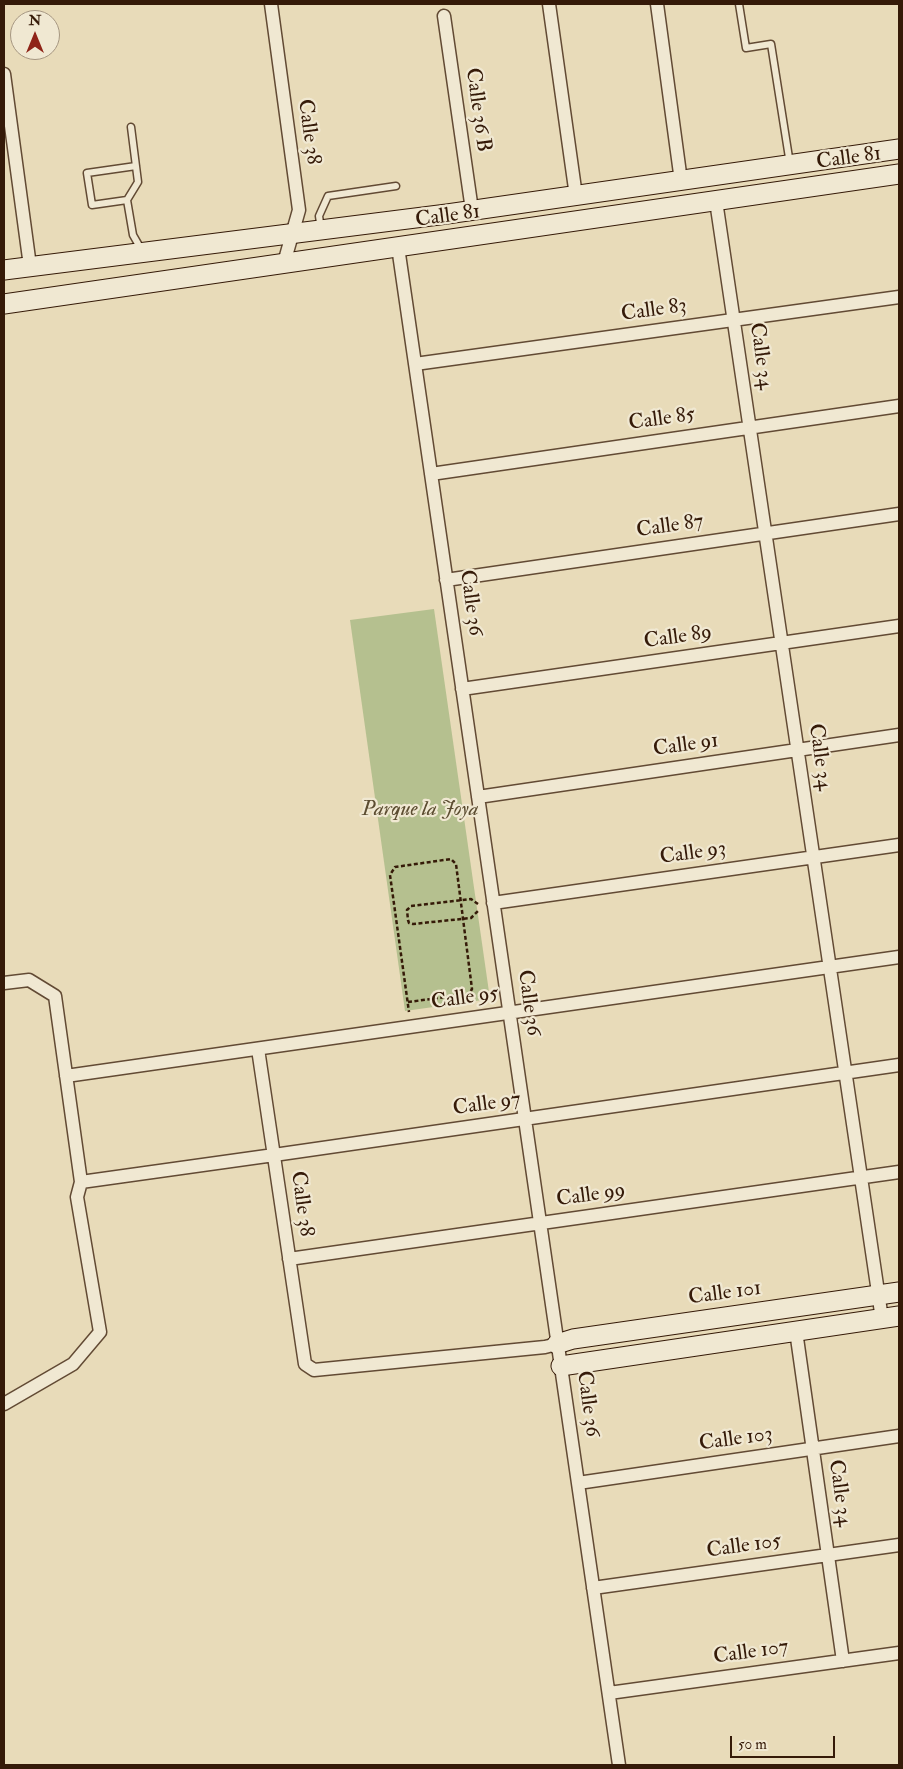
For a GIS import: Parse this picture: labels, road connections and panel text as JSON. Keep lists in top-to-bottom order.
{
  "streets": {
    "main road": ["Calle 81", "Calle 101"],
    "street": [
      "Calle 36 B",
      "Calle 38",
      "Calle 83",
      "Calle 34",
      "Calle 85",
      "Calle 87",
      "Calle 36",
      "Calle 89",
      "Calle 91",
      "Calle 93",
      "Calle 95",
      "Calle 97",
      "Calle 99",
      "Calle 103",
      "Calle 105",
      "Calle 107"
    ]
  },
  "crossings": [
    ["Calle 36 B", "Calle 81"],
    ["Calle 38", "Calle 81"],
    ["Calle 38", "Calle 36"],
    ["Calle 38", "Calle 95"],
    ["Calle 38", "Calle 97"],
    ["Calle 38", "Calle 99"],
    ["Calle 38", "Calle 101"],
    ["Calle 81", "Calle 34"],
    ["Calle 81", "Calle 36"],
    ["Calle 83", "Calle 34"],
    ["Calle 83", "Calle 36"],
    ["Calle 34", "Calle 85"],
    ["Calle 34", "Calle 87"],
    ["Calle 34", "Calle 89"],
    ["Calle 34", "Calle 91"],
    ["Calle 34", "Calle 93"],
    ["Calle 34", "Calle 95"],
    ["Calle 34", "Calle 97"],
    ["Calle 34", "Calle 99"],
    ["Calle 34", "Calle 101"],
    ["Calle 34", "Calle 103"],
    ["Calle 34", "Calle 105"],
    ["Calle 34", "Calle 107"],
    ["Calle 85", "Calle 36"],
    ["Calle 87", "Calle 36"],
    ["Calle 36", "Calle 89"],
    ["Calle 36", "Calle 91"],
    ["Calle 36", "Calle 93"],
    ["Calle 36", "Calle 95"],
    ["Calle 36", "Calle 97"],
    ["Calle 36", "Calle 99"],
    ["Calle 36", "Calle 101"],
    ["Calle 36", "Calle 103"],
    ["Calle 36", "Calle 105"],
    ["Calle 36", "Calle 107"]
  ],
  "parks": ["Parque la Joya"],
  "scale_bar": "50 m",
  "north": "top"
}
